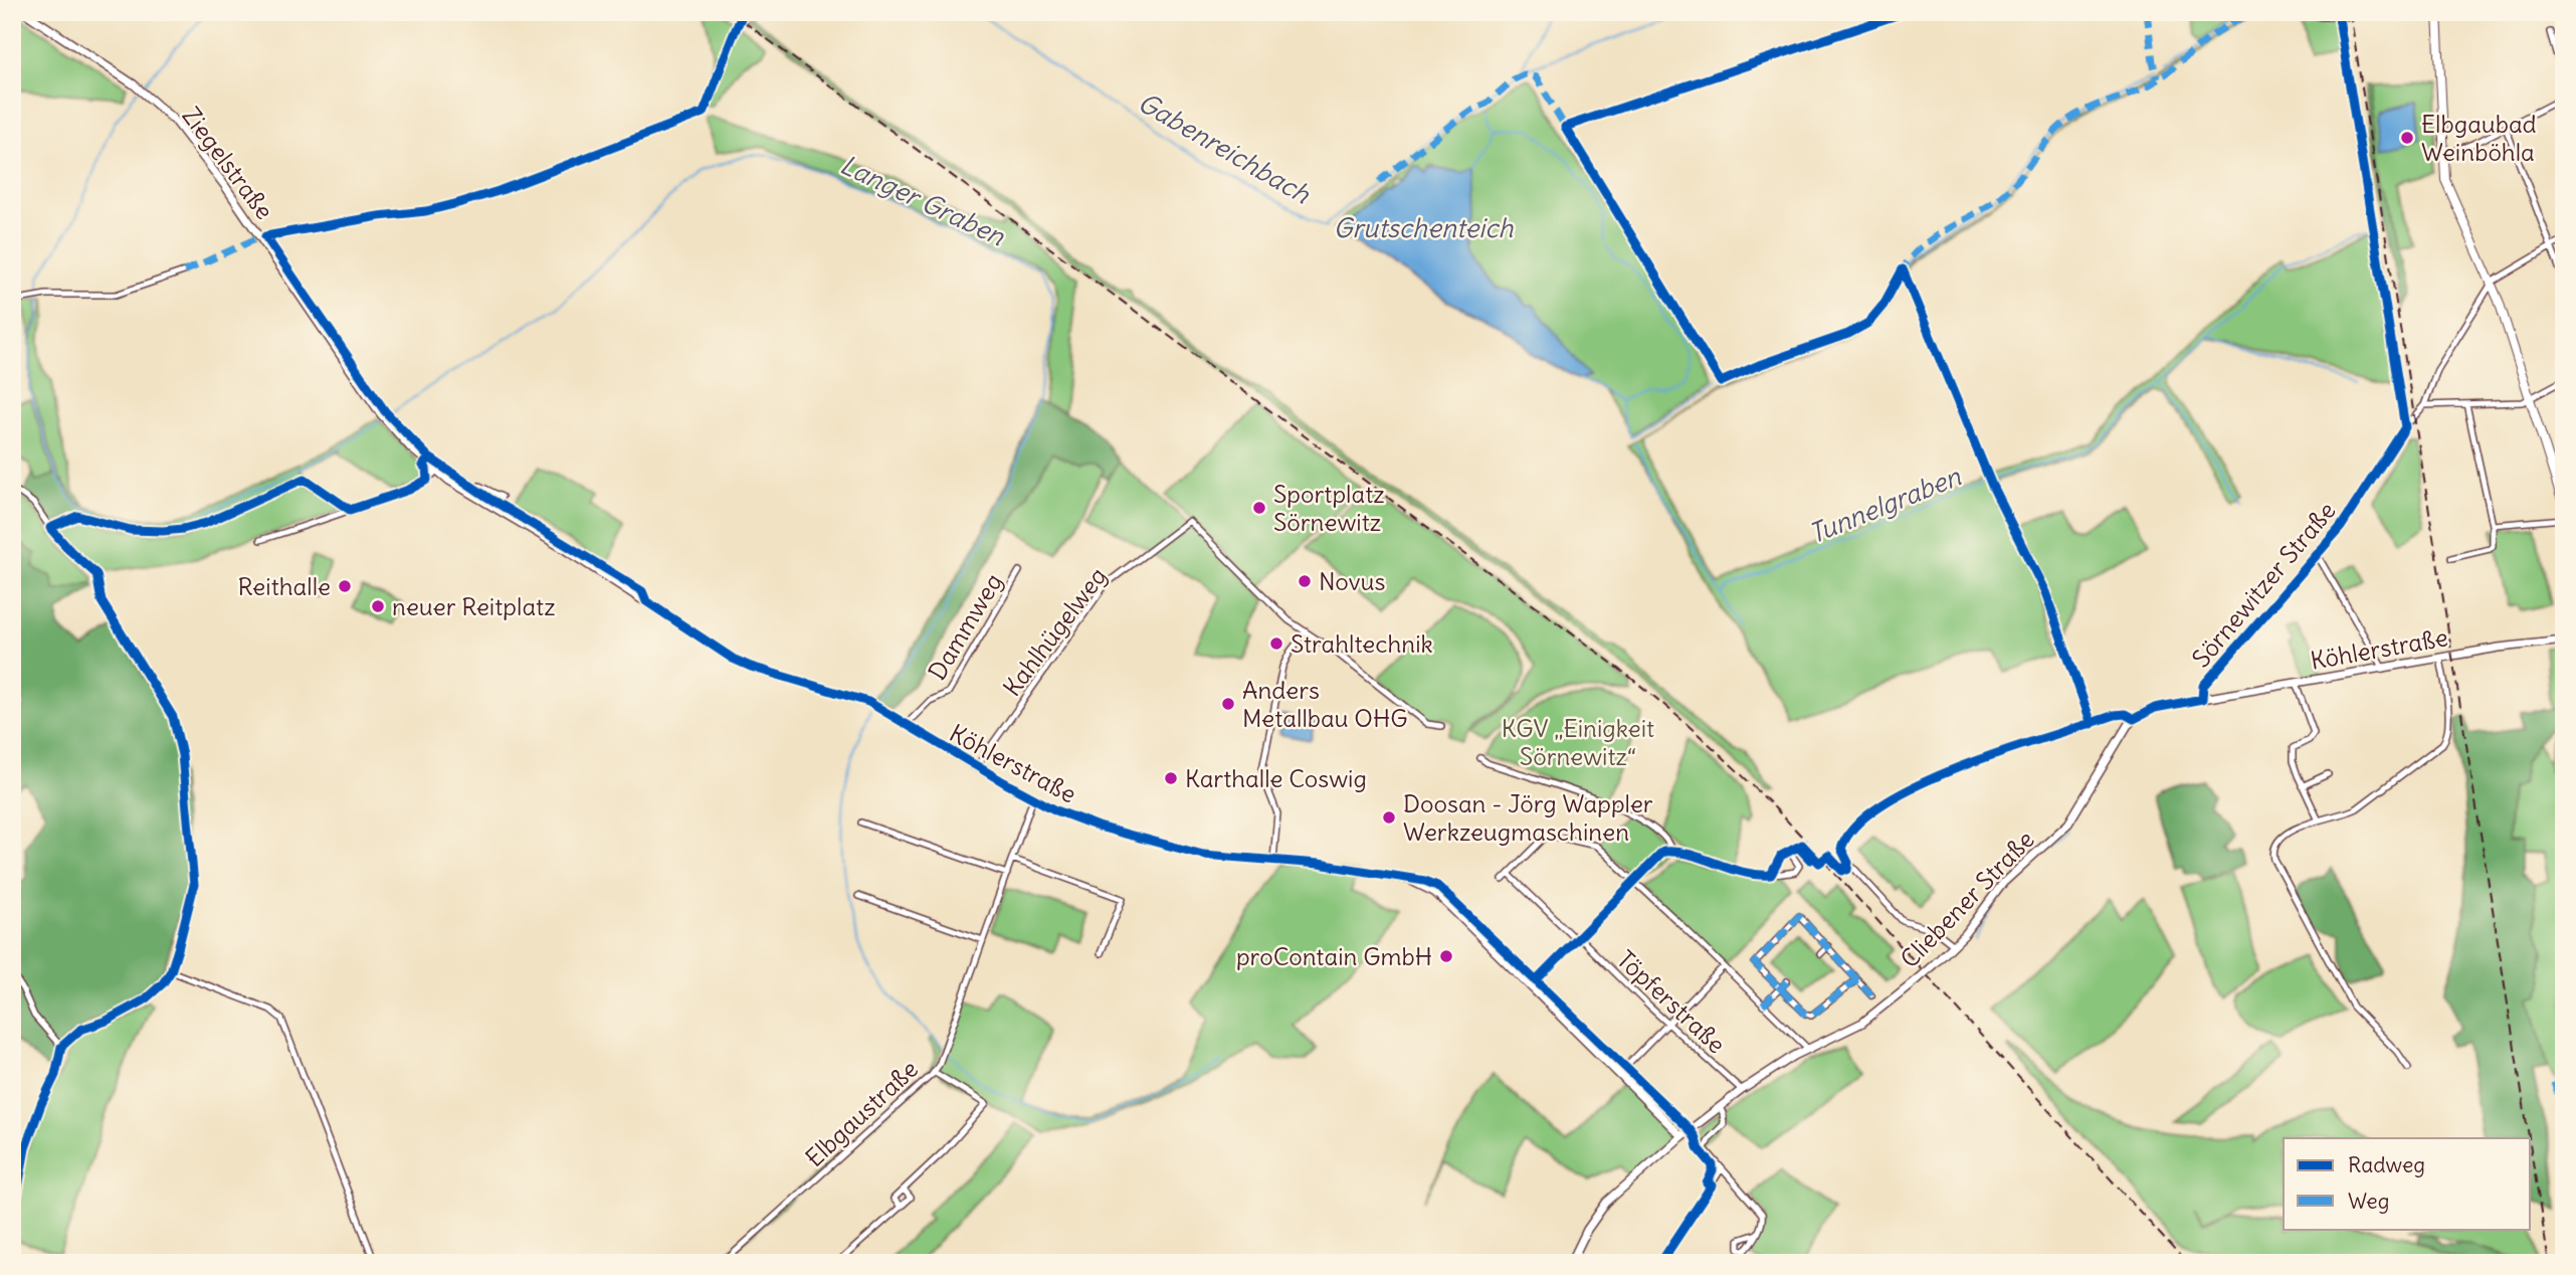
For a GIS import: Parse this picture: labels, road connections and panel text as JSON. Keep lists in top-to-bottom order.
{
  "streets": {
    "street": [
      "Ziegelstraße",
      "Sörnewitzer Straße",
      "Dammweg",
      "Kahlhügelweg",
      "Köhlerstraße",
      "Cliebener Straße",
      "Töpferstraße",
      "Elbgaustraße"
    ]
  },
  "crossings": [
    ["Ziegelstraße", "Köhlerstraße"],
    ["Sörnewitzer Straße", "Köhlerstraße"],
    ["Sörnewitzer Straße", "Cliebener Straße"],
    ["Dammweg", "Köhlerstraße"],
    ["Kahlhügelweg", "Köhlerstraße"],
    ["Köhlerstraße", "Cliebener Straße"],
    ["Köhlerstraße", "Elbgaustraße"],
    ["Cliebener Straße", "Töpferstraße"]
  ],
  "water": [
    "Gabenreichbach",
    "Langer Graben",
    "Grutschenteich",
    "Tunnelgraben"
  ],
  "parks": ["KGV „Einigkeit Sörnewitz“"],
  "places": [
    "Elbgaubad Weinböhla",
    "Sportplatz Sörnewitz",
    "Novus",
    "Reithalle",
    "neuer Reitplatz",
    "Strahltechnik",
    "Anders Metallbau OHG",
    "Karthalle Coswig",
    "Doosan - Jörg Wappler Werkzeugmaschinen",
    "proContain GmbH"
  ],
  "legend": ["Radweg", "Weg"]
}
